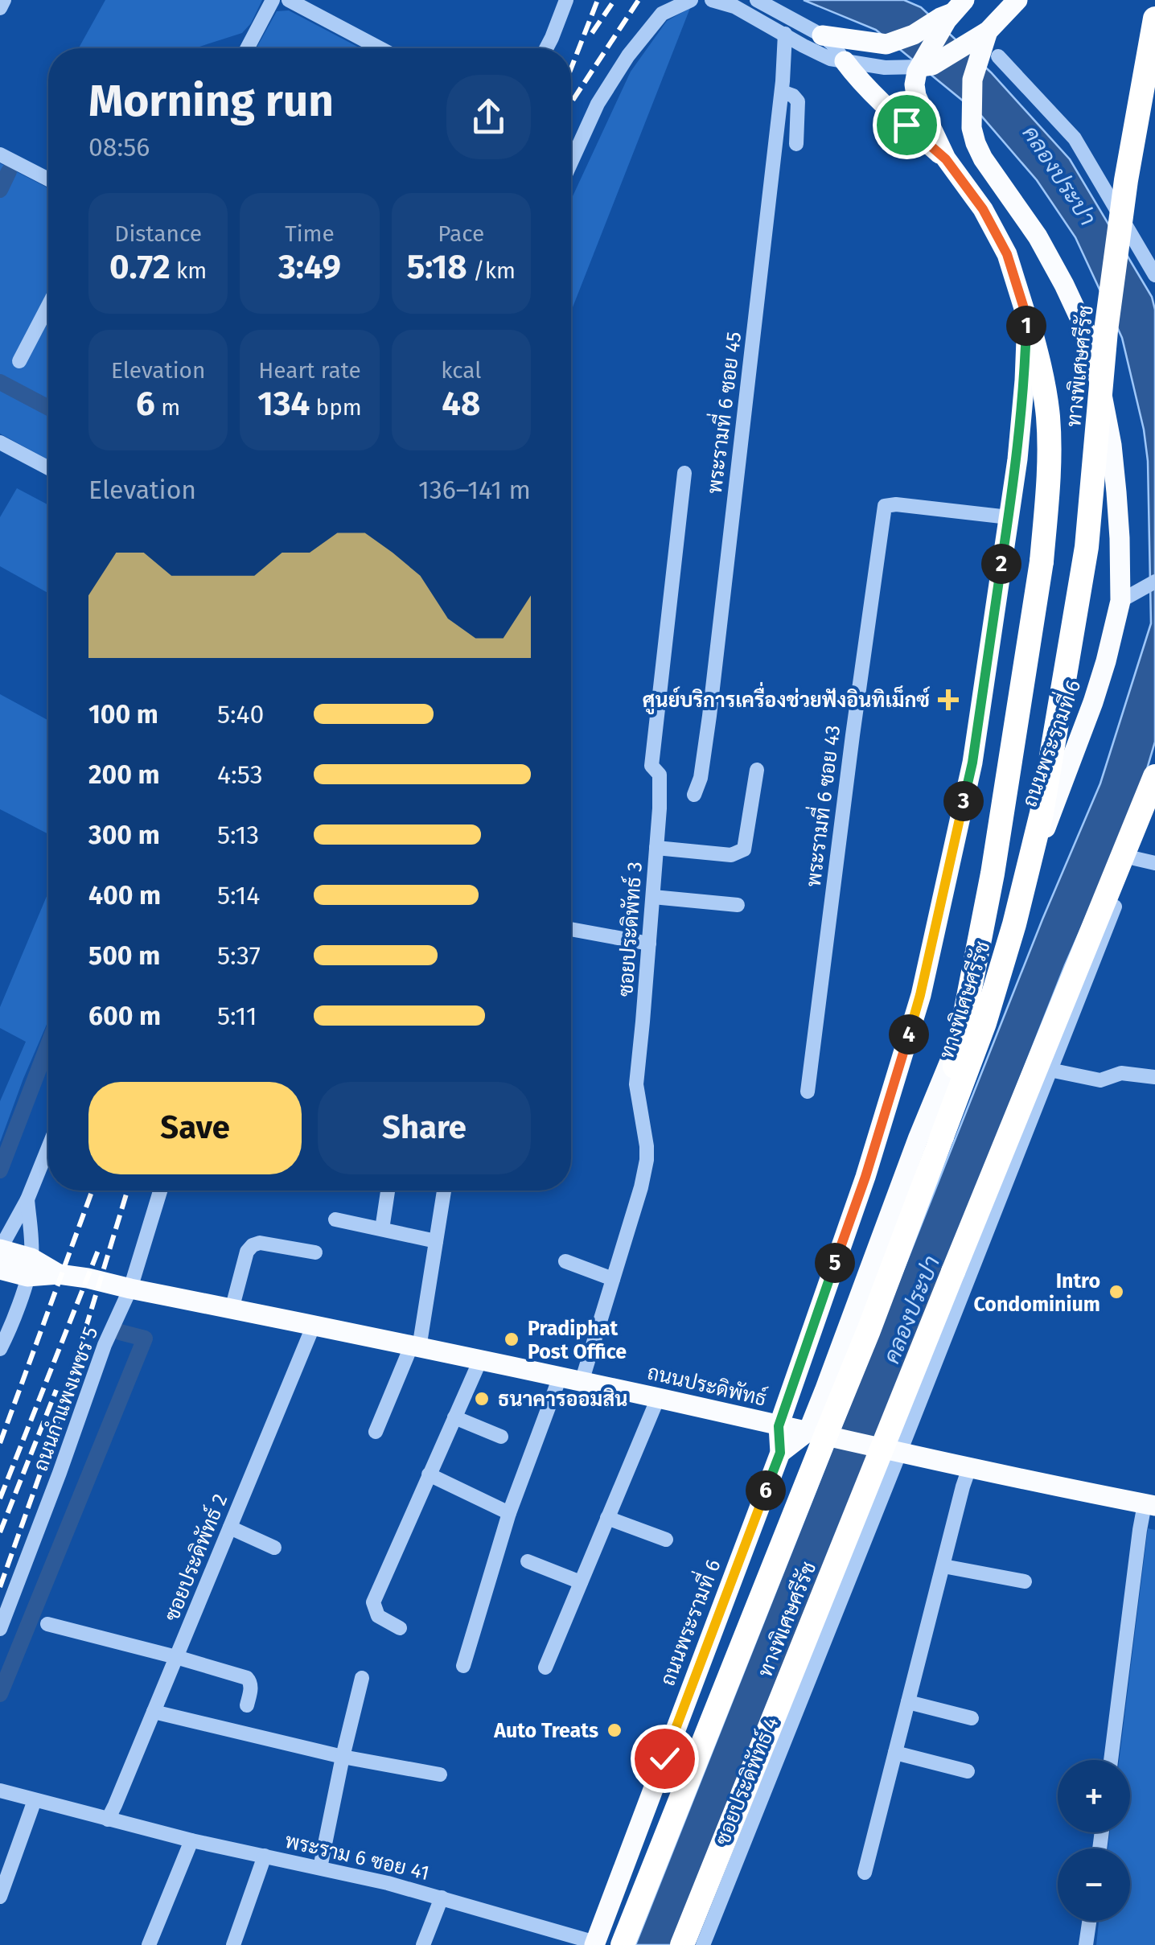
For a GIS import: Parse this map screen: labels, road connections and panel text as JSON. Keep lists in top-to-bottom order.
{
  "streets": {
    "highway": ["ทางพิเศษศรีรัช"],
    "main road": ["ถนนพระรามที่ 6", "ถนนประดิพัทธ์"],
    "street": [
      "พระรามที่ 6 ซอย 45",
      "พระรามที่ 6 ซอย 43",
      "ซอยประดิพัทธ์ 3",
      "ถนนกำแพงเพชร 5",
      "ซอยประดิพัทธ์ 2",
      "ซอยประดิพัทธ์ 4",
      "พระราม 6 ซอย 41"
    ]
  },
  "crossings": [
    ["ถนนพระรามที่ 6", "พระรามที่ 6 ซอย 43"],
    ["ถนนพระรามที่ 6", "ถนนประดิพัทธ์"],
    ["ถนนพระรามที่ 6", "พระราม 6 ซอย 41"],
    ["ซอยประดิพัทธ์ 3", "ถนนประดิพัทธ์"],
    ["ถนนประดิพัทธ์", "ถนนกำแพงเพชร 5"],
    ["ถนนประดิพัทธ์", "ซอยประดิพัทธ์ 2"],
    ["ถนนประดิพัทธ์", "ซอยประดิพัทธ์ 4"],
    ["ซอยประดิพัทธ์ 2", "พระราม 6 ซอย 41"]
  ],
  "water": ["คลองประปา"],
  "places": {
    "health": ["ศูนย์บริการเครื่องช่วยฟังอินทิเม็กซ์"],
    "other": [
      "Intro Condominium",
      "Pradiphat Post Office",
      "ธนาคารออมสิน",
      "Auto Treats"
    ]
  },
  "page": {
    "heading": ["Morning run", "08:56"],
    "stats": [
      ["Distance", "0.72 km"],
      ["Time", "3:49"],
      ["Pace", "5:18 /km"],
      ["Elevation", "6 m"],
      ["Heart rate", "134 bpm"],
      ["kcal", "48"]
    ],
    "pins": [
      "1",
      "2",
      "3",
      "4",
      "5",
      "6"
    ],
    "chart": ["Elevation", "136–141 m"],
    "list": [
      {
        "name": "100 m",
        "note": "5:40"
      },
      {
        "name": "200 m",
        "note": "4:53"
      },
      {
        "name": "300 m",
        "note": "5:13"
      },
      {
        "name": "400 m",
        "note": "5:14"
      },
      {
        "name": "500 m",
        "note": "5:37"
      },
      {
        "name": "600 m",
        "note": "5:11"
      }
    ],
    "buttons": ["Save", "Share"],
    "map_buttons": ["+", "−"]
  }
}
